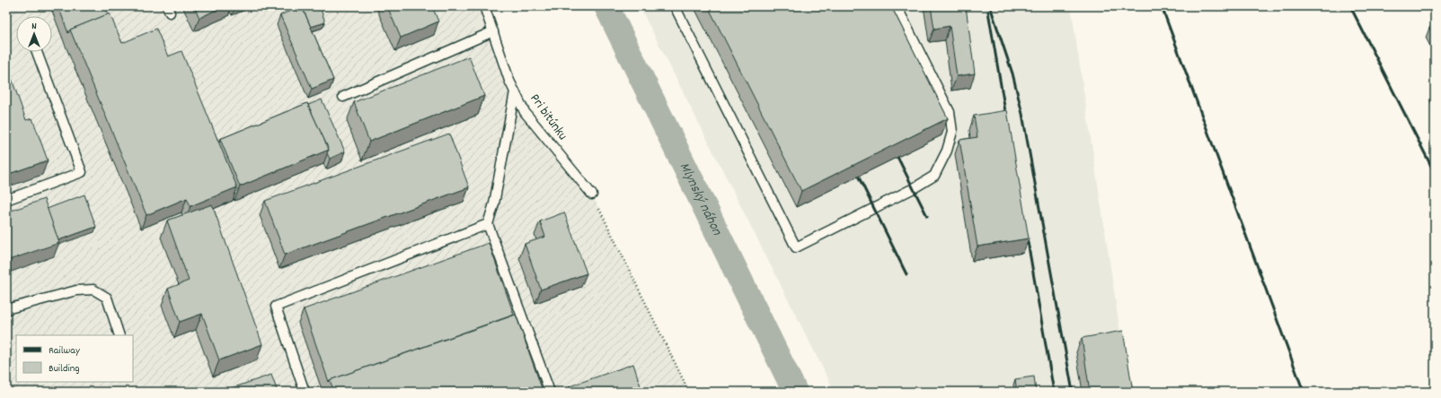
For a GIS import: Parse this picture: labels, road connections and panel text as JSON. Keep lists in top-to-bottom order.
{
  "streets": {
    "lane": ["Pri bitúnku"]
  },
  "water": ["Mlynský náhon"],
  "legend": ["Railway", "Building"],
  "north": "top"
}
